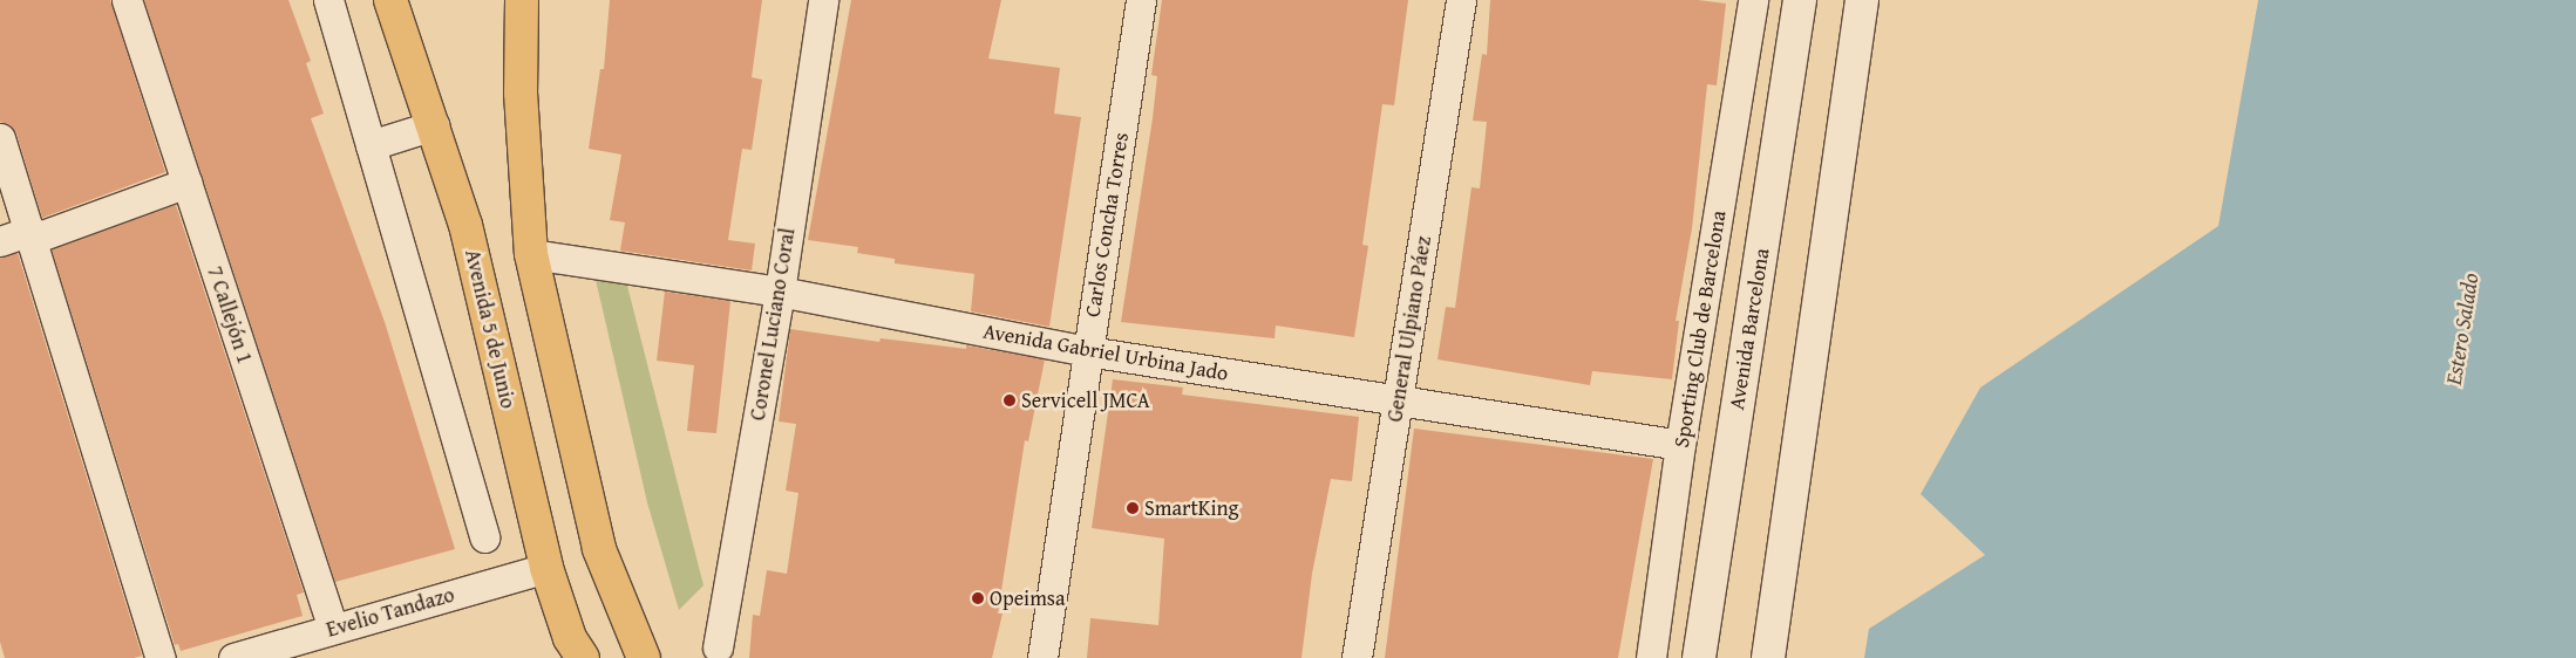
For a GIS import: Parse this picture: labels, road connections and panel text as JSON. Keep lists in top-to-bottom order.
{
  "streets": {
    "main road": ["Avenida 5 de Junio", "Avenida Barcelona"],
    "street": [
      "Carlos Concha Torres",
      "7 Callejón 1",
      "Coronel Luciano Coral",
      "General Ulpiano Páez",
      "Sporting Club de Barcelona",
      "Avenida Gabriel Urbina Jado",
      "Evelio Tandazo"
    ]
  },
  "crossings": [
    ["Carlos Concha Torres", "Avenida Gabriel Urbina Jado"],
    ["7 Callejón 1", "Evelio Tandazo"],
    ["Coronel Luciano Coral", "Avenida Gabriel Urbina Jado"],
    ["Avenida 5 de Junio", "Evelio Tandazo"],
    ["General Ulpiano Páez", "Avenida Gabriel Urbina Jado"],
    ["Sporting Club de Barcelona", "Avenida Gabriel Urbina Jado"]
  ],
  "water": ["Estero Salado"],
  "places": ["Servicell JMCA", "SmartKing", "Opeimsa"]
}
